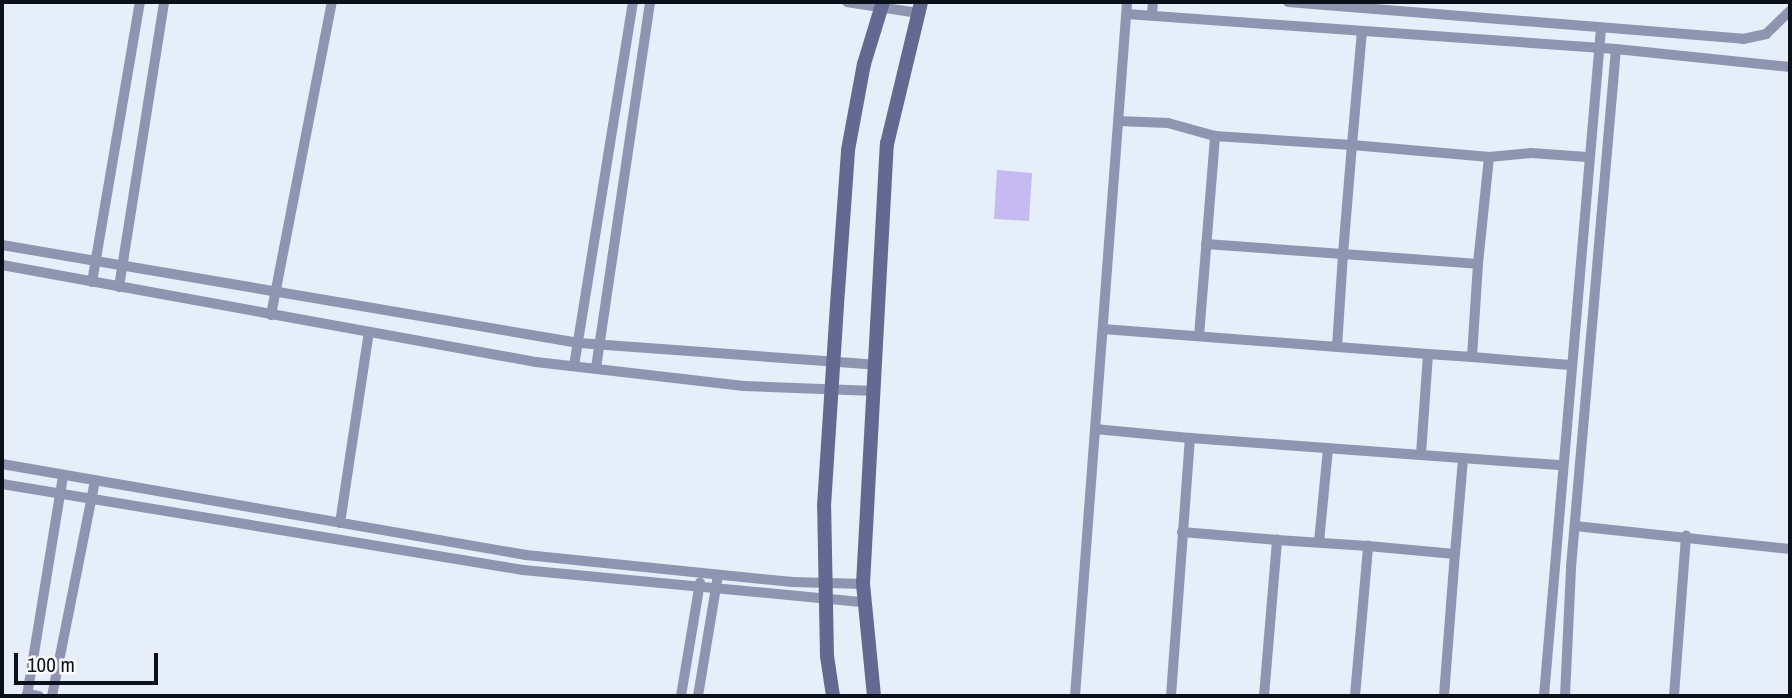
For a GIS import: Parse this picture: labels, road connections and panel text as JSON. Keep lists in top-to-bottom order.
{
  "scale_bar": "100 m"
}
